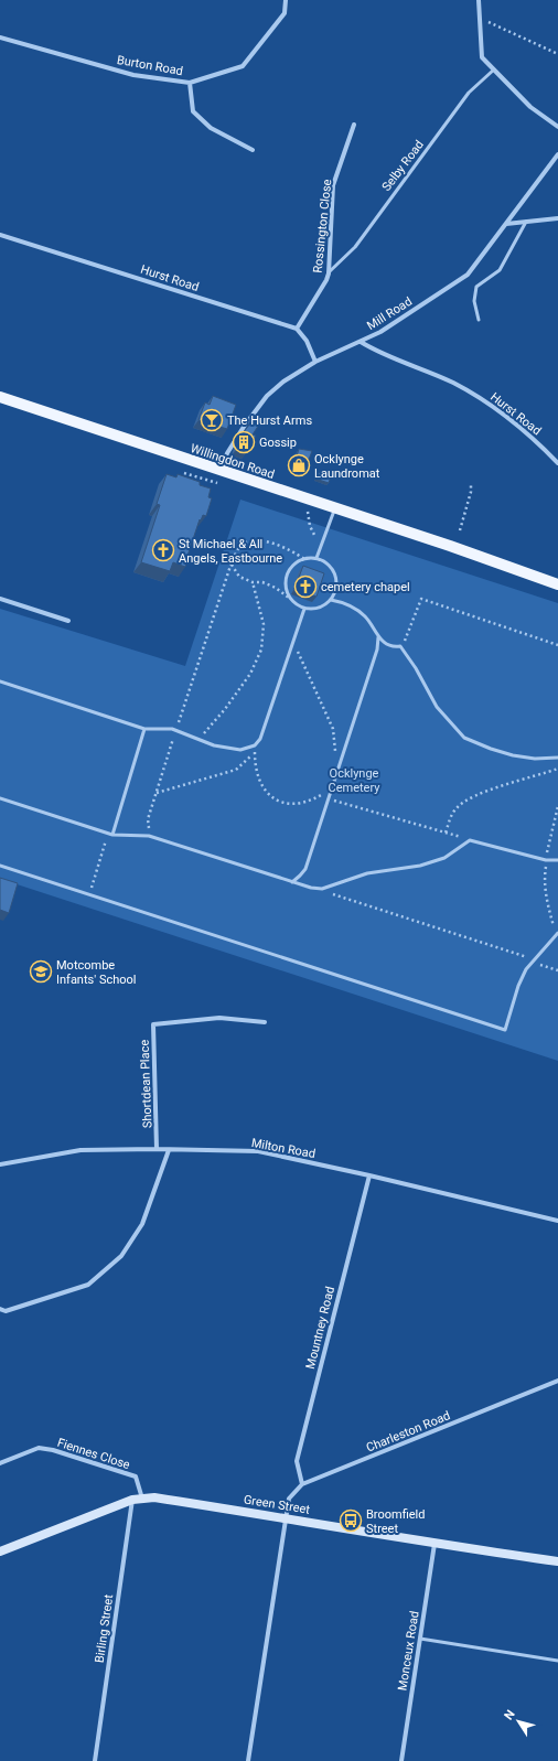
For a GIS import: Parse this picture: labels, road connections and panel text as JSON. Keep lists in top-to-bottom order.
{
  "streets": {
    "main road": ["Willingdon Road"],
    "street": [
      "Burton Road",
      "Rossington Close",
      "Hurst Road",
      "Mill Road",
      "Shortdean Place",
      "Milton Road",
      "Mountney Road",
      "Charleston Road",
      "Fiennes Close",
      "Green Street",
      "Birling Street",
      "Monceux Road"
    ],
    "lane": ["Selby Road"]
  },
  "crossings": [
    ["Selby Road", "Rossington Close"],
    ["Rossington Close", "Hurst Road"],
    ["Hurst Road", "Mill Road"],
    ["Mill Road", "Willingdon Road"],
    ["Shortdean Place", "Milton Road"],
    ["Milton Road", "Mountney Road"],
    ["Mountney Road", "Charleston Road"],
    ["Charleston Road", "Green Street"],
    ["Fiennes Close", "Green Street"],
    ["Fiennes Close", "Birling Street"],
    ["Green Street", "Birling Street"],
    ["Green Street", "Monceux Road"]
  ],
  "parks": ["Ocklynge Cemetery"],
  "places": {
    "bar": ["The Hurst Arms"],
    "building": ["Gossip"],
    "shop": ["Ocklynge Laundromat"],
    "church": ["St Michael & All Angels, Eastbourne", "cemetery chapel"],
    "school or university": ["Motcombe Infants' School"],
    "bus stop": ["Broomfield Street"]
  },
  "north": "top left"
}
